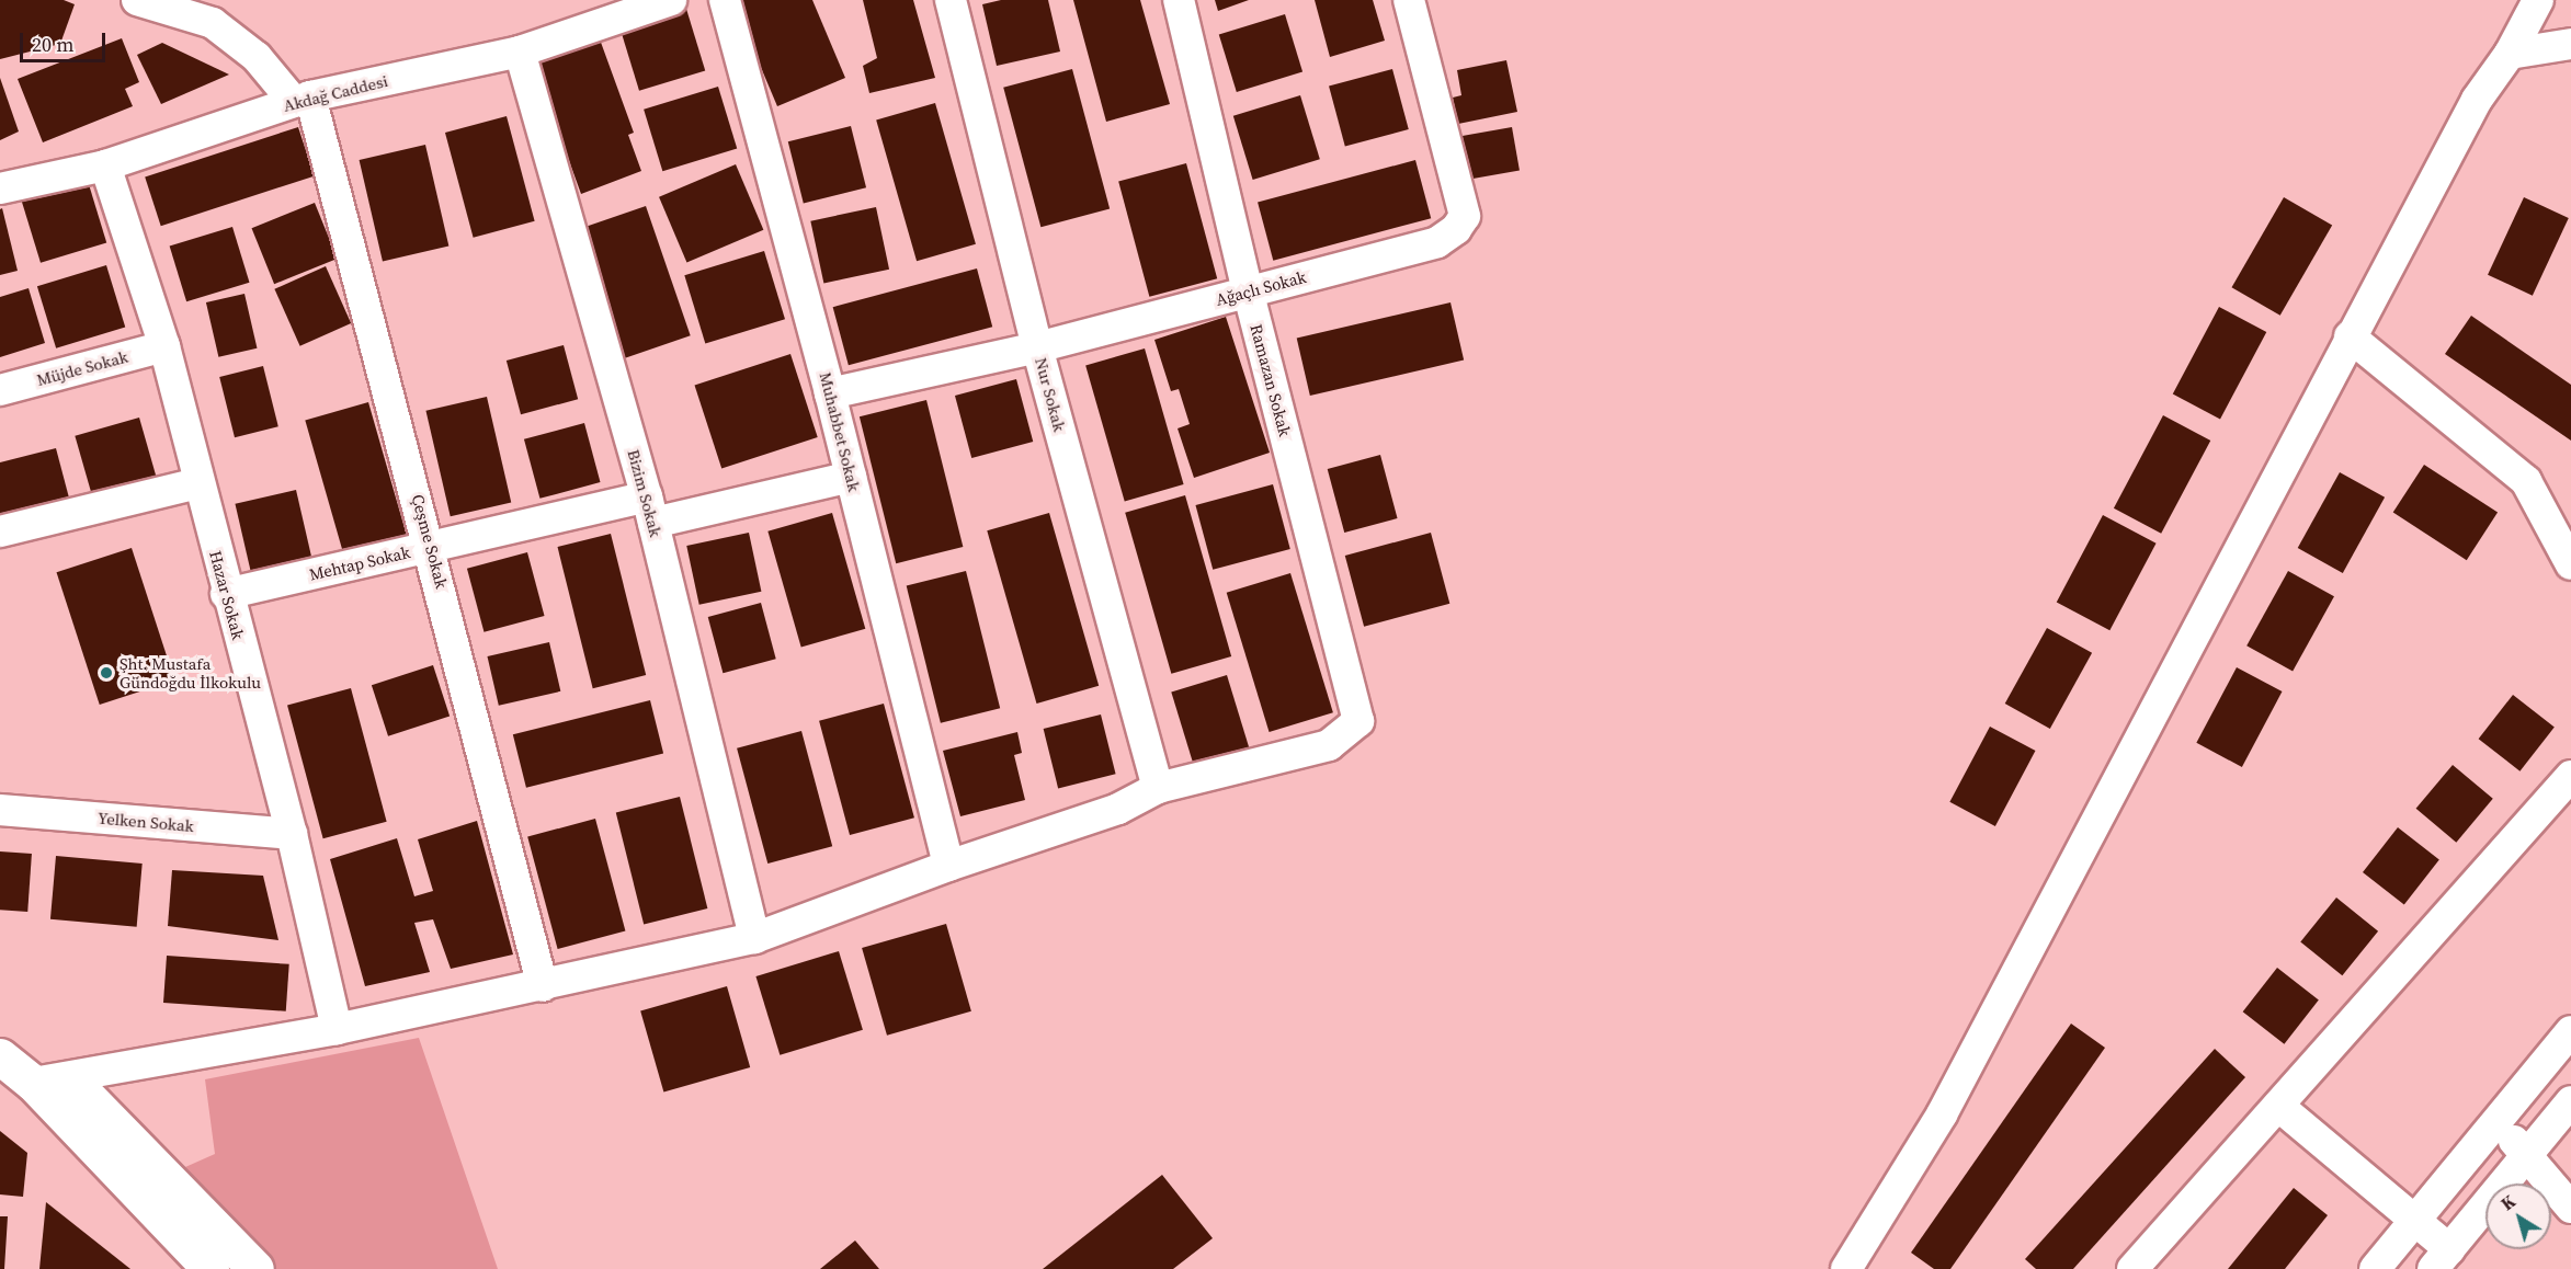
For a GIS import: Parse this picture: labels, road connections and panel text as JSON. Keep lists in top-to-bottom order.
{
  "streets": {
    "street": [
      "Akdağ Caddesi",
      "Ağaçlı Sokak",
      "Müjde Sokak",
      "Ramazan Sokak",
      "Nur Sokak",
      "Muhabbet Sokak",
      "Bizim Sokak",
      "Çeşme Sokak",
      "Mehtap Sokak",
      "Hazar Sokak",
      "Yelken Sokak"
    ]
  },
  "crossings": [
    ["Akdağ Caddesi", "Bizim Sokak"],
    ["Akdağ Caddesi", "Çeşme Sokak"],
    ["Akdağ Caddesi", "Hazar Sokak"],
    ["Ağaçlı Sokak", "Ramazan Sokak"],
    ["Ağaçlı Sokak", "Nur Sokak"],
    ["Ağaçlı Sokak", "Muhabbet Sokak"],
    ["Müjde Sokak", "Hazar Sokak"],
    ["Ramazan Sokak", "Nur Sokak"],
    ["Muhabbet Sokak", "Mehtap Sokak"],
    ["Bizim Sokak", "Mehtap Sokak"],
    ["Çeşme Sokak", "Mehtap Sokak"],
    ["Mehtap Sokak", "Hazar Sokak"],
    ["Hazar Sokak", "Yelken Sokak"]
  ],
  "places": ["Şht. Mustafa Gündoğdu İlkokulu"],
  "scale_bar": "20 m",
  "north": "top left"
}
